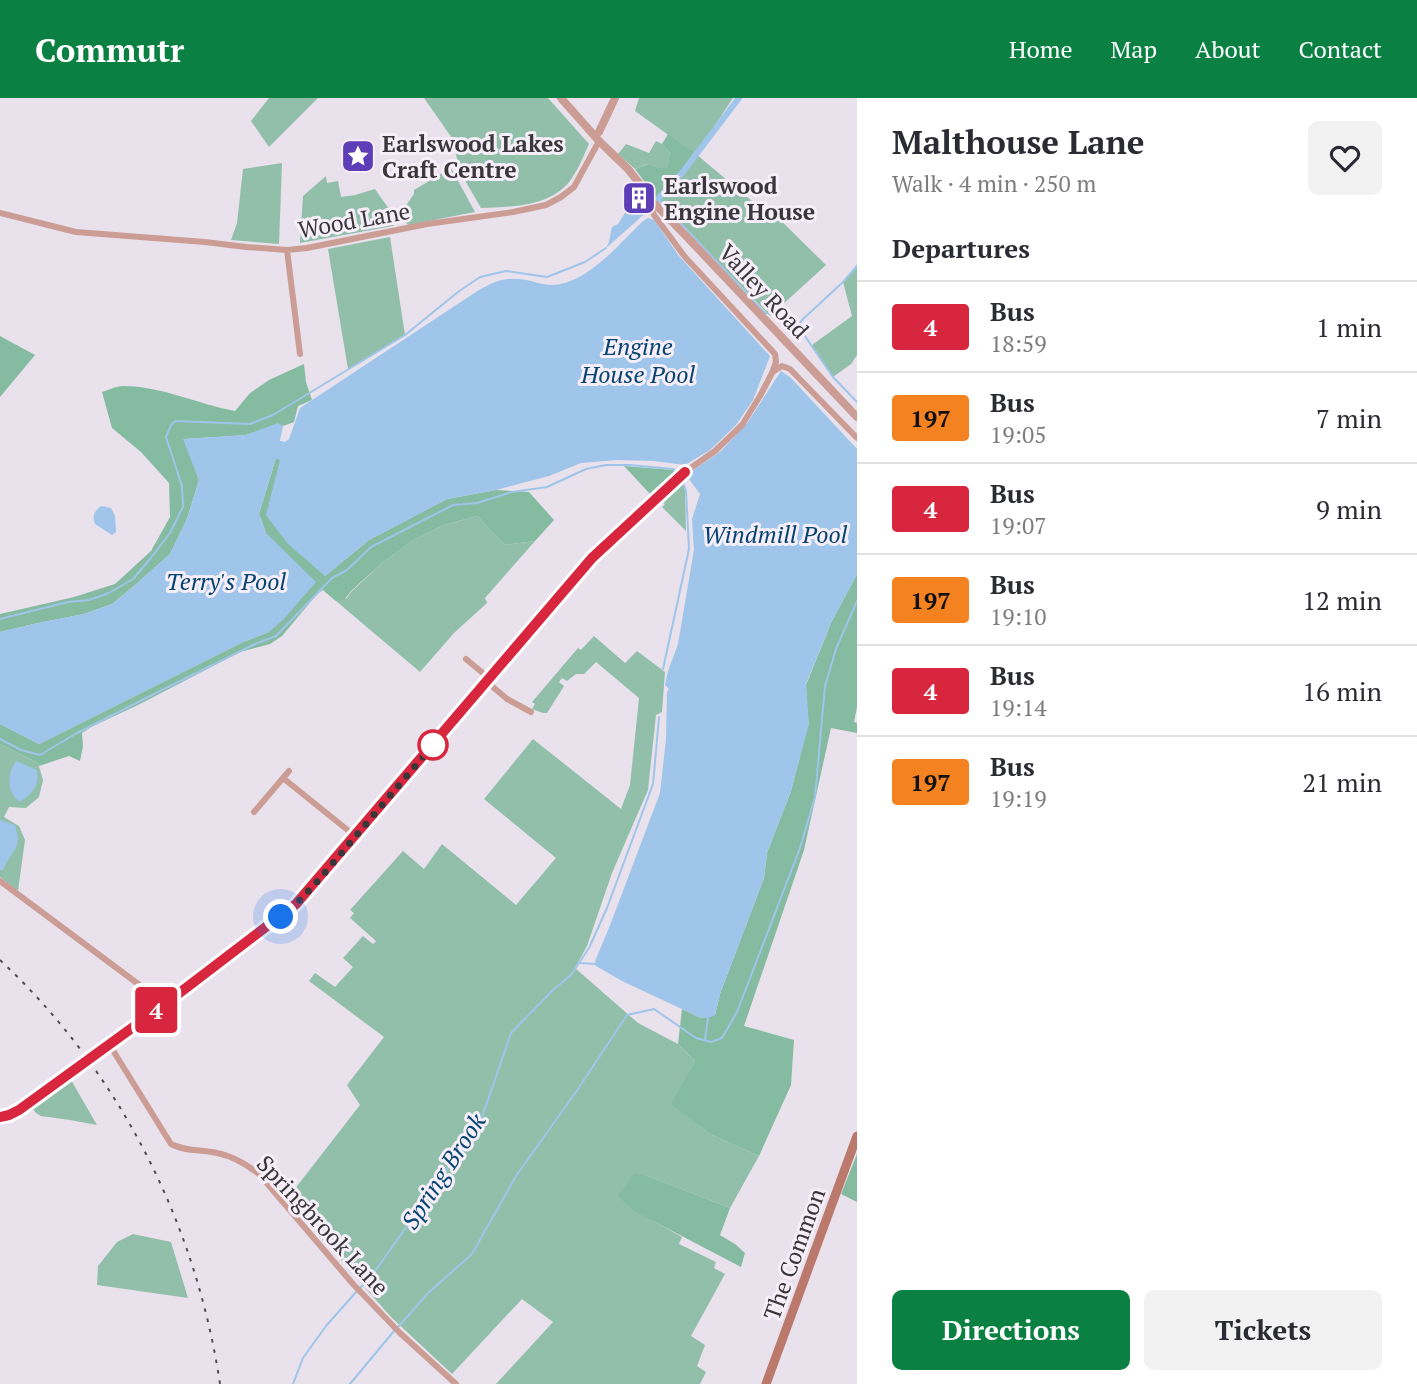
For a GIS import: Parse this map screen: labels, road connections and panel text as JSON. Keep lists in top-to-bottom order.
{
  "streets": {
    "main road": ["The Common"],
    "street": ["Wood Lane", "Valley Road", "Springbrook Lane"]
  },
  "crossings": [
    ["Wood Lane", "Valley Road"]
  ],
  "water": [
    "Engine House Pool",
    "Windmill Pool",
    "Terry's Pool",
    "Spring Brook"
  ],
  "places": {
    "place": ["Earlswood Lakes Craft Centre"],
    "building": ["Earlswood Engine House"]
  },
  "lines": ["bus line 4"],
  "page": {
    "header": "Commutr",
    "nav": [
      "Home",
      "Map",
      "About",
      "Contact"
    ],
    "on_map": "4",
    "heading": [
      ["Malthouse Lane", "Walk · 4 min · 250 m"],
      "Departures"
    ],
    "list": [
      {
        "mark": "4",
        "name": "Bus",
        "note": "18:59",
        "value": "1 min"
      },
      {
        "mark": "197",
        "name": "Bus",
        "note": "19:05",
        "value": "7 min"
      },
      {
        "mark": "4",
        "name": "Bus",
        "note": "19:07",
        "value": "9 min"
      },
      {
        "mark": "197",
        "name": "Bus",
        "note": "19:10",
        "value": "12 min"
      },
      {
        "mark": "4",
        "name": "Bus",
        "note": "19:14",
        "value": "16 min"
      },
      {
        "mark": "197",
        "name": "Bus",
        "note": "19:19",
        "value": "21 min"
      }
    ],
    "buttons": ["Directions", "Tickets"]
  }
}
